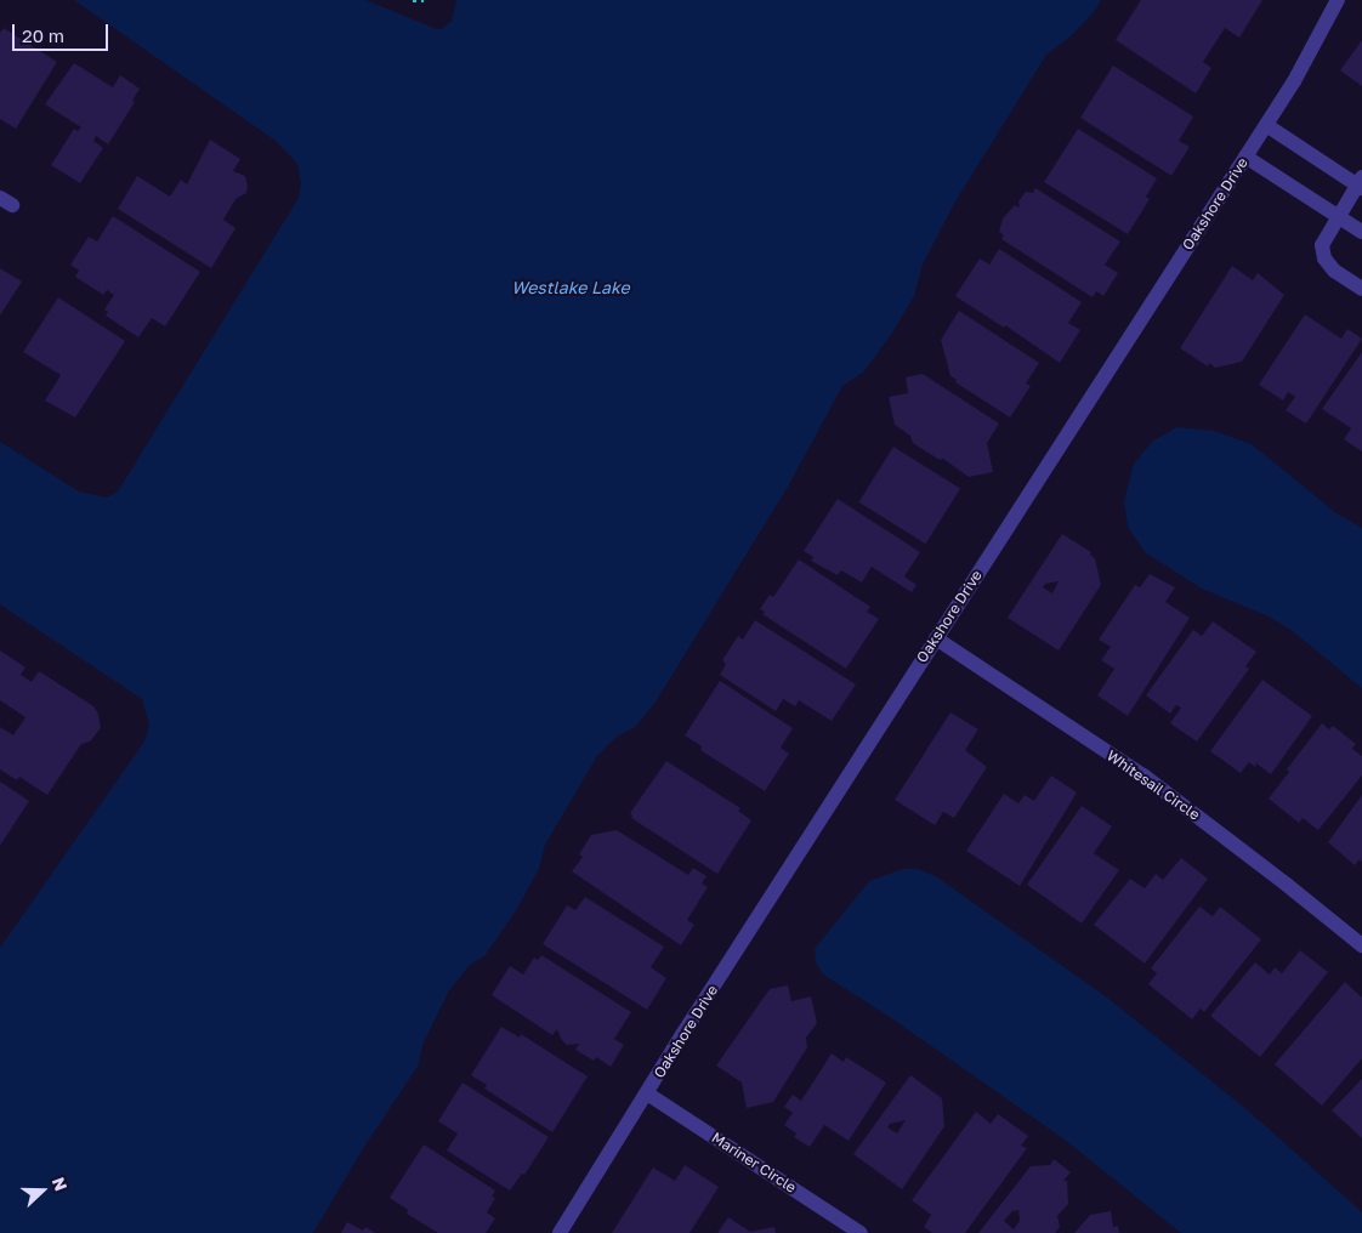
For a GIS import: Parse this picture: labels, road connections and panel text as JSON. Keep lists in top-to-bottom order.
{
  "streets": {
    "street": ["Oakshore Drive", "Whitesail Circle", "Mariner Circle"]
  },
  "crossings": [
    ["Oakshore Drive", "Whitesail Circle"],
    ["Oakshore Drive", "Mariner Circle"]
  ],
  "water": ["Westlake Lake"],
  "scale_bar": "20 m",
  "north": "right"
}
